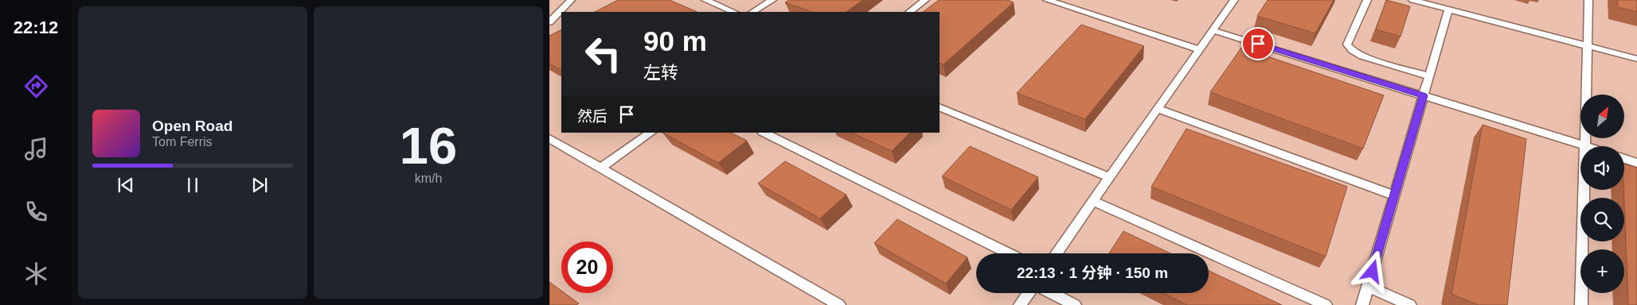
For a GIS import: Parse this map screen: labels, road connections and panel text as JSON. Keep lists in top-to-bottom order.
{
  "north": "top right",
  "page": {
    "tabs": "22:12",
    "tile": ["16", "km/h"],
    "turn": ["90 m", "左转"],
    "map_buttons": "+",
    "then": "然后",
    "song": ["Open Road", "Tom Ferris"],
    "limit": "20",
    "trip": "22:13 · 1 分钟 · 150 m"
  }
}
